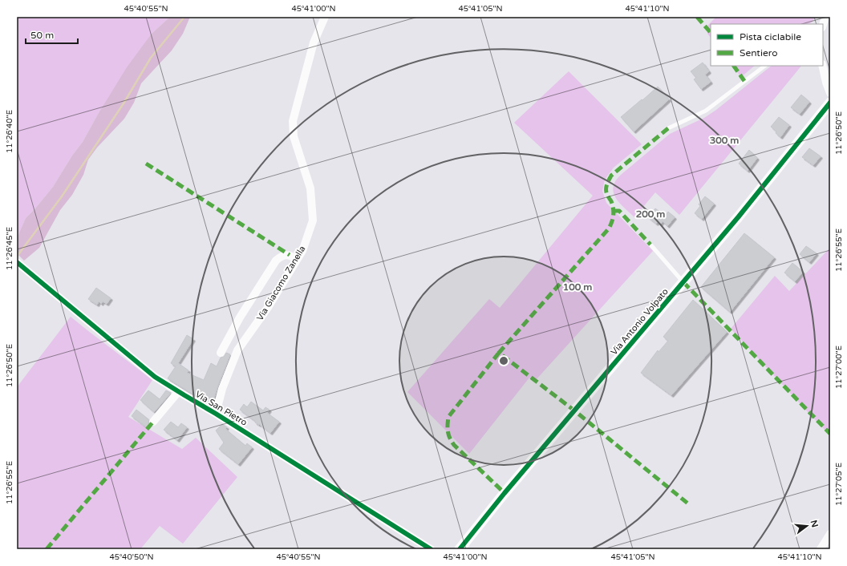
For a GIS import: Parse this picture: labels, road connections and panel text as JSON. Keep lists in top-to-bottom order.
{
  "streets": {
    "street": ["Via Giacomo Zanella", "Via Antonio Volpato", "Via San Pietro"]
  },
  "crossings": [
    ["Via Giacomo Zanella", "Via San Pietro"]
  ],
  "legend": ["Pista ciclabile", "Sentiero"],
  "scale_bar": "50 m",
  "north": "right",
  "coordinates": [
    "45°40'55\"N",
    "45°41'00\"N",
    "45°41'05\"N",
    "45°41'10\"N",
    "11°26'40\"E",
    "11°26'50\"E",
    "11°26'45\"E",
    "11°26'55\"E",
    "11°27'00\"E",
    "11°27'05\"E",
    "45°40'50\"N"
  ],
  "rings": ["300 m", "200 m", "100 m"]
}
